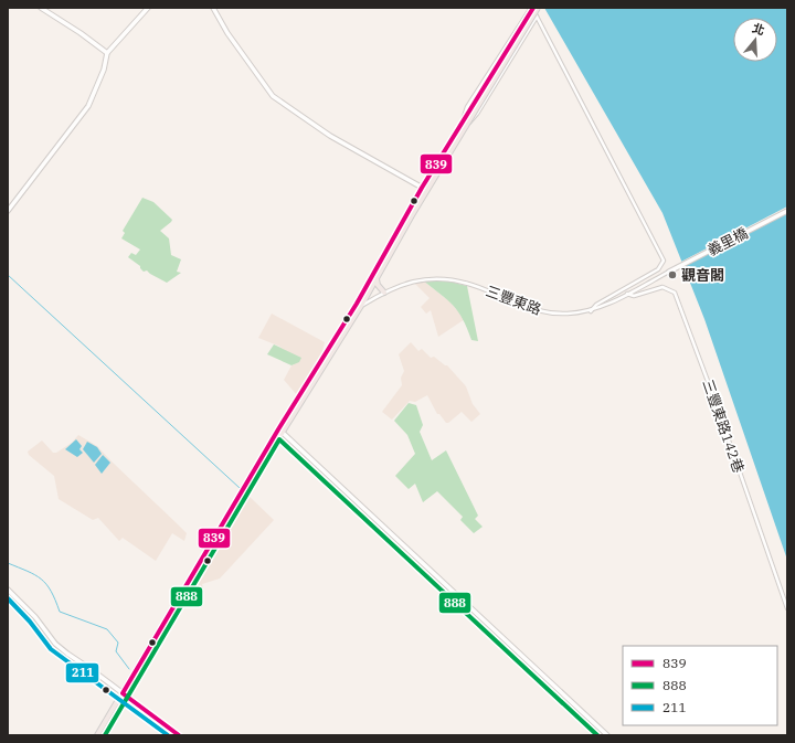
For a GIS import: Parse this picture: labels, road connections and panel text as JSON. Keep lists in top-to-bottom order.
{
  "streets": {
    "street": ["義里橋", "三豐東路", "三豐東路142巷"]
  },
  "crossings": [
    ["義里橋", "三豐東路"],
    ["三豐東路", "三豐東路142巷"]
  ],
  "places": ["觀音閣"],
  "lines": ["transit line 839", "transit line 888", "transit line 211"],
  "legend": ["839", "888", "211"],
  "north": "top"
}
